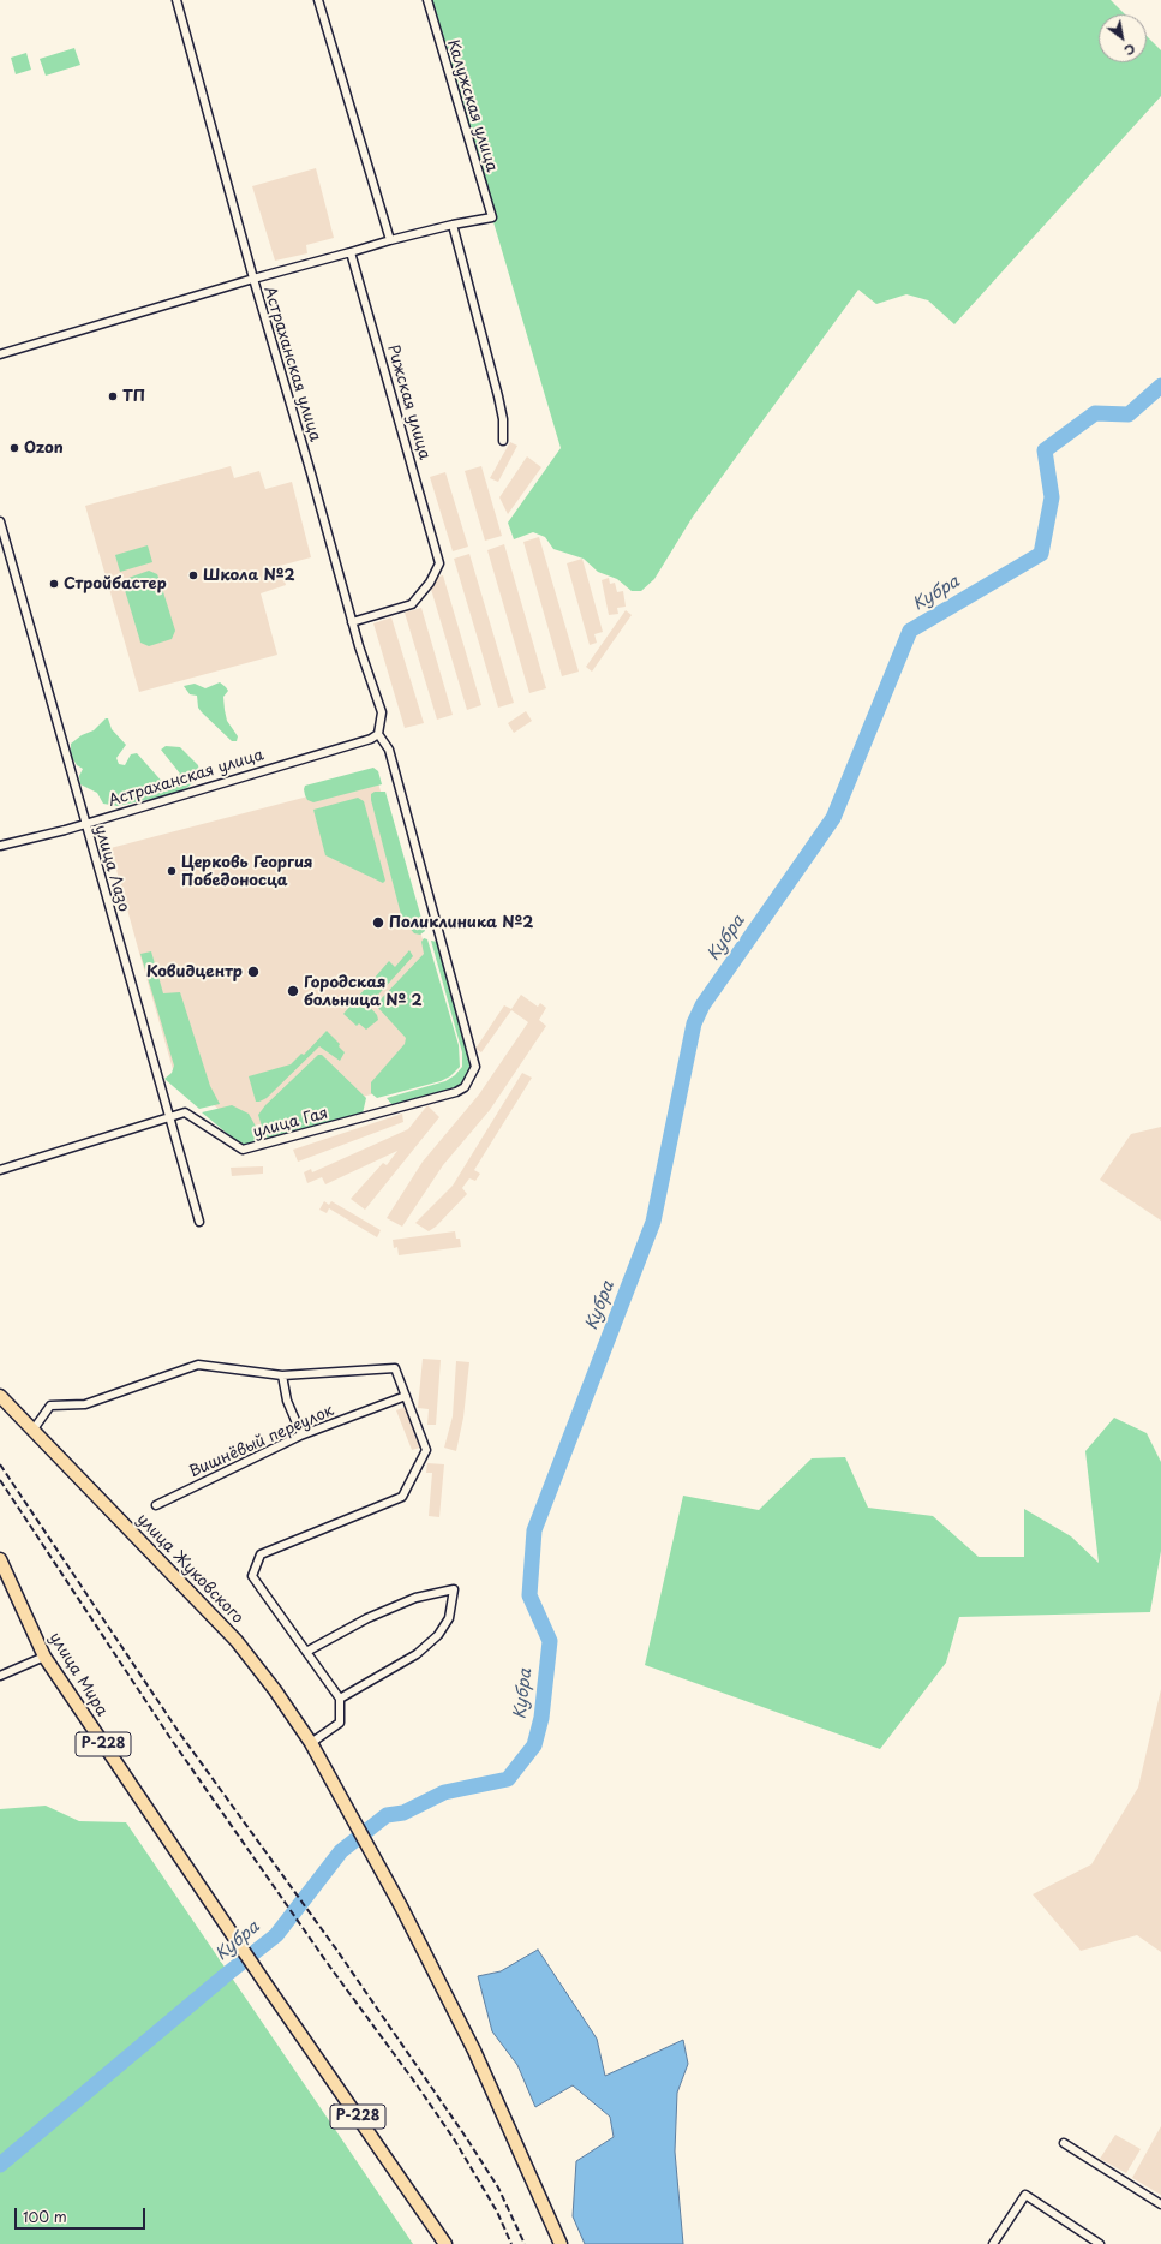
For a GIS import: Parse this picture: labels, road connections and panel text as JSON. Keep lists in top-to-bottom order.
{
  "streets": {
    "main road": ["улица Жуковского", "улица Мира", "Р-228"],
    "street": [
      "Калужская улица",
      "Астраханская улица",
      "Рижская улица",
      "улица Лазо",
      "улица Гая",
      "Вишнёвый переулок"
    ]
  },
  "crossings": [
    ["Астраханская улица", "Рижская улица"],
    ["Астраханская улица", "улица Лазо"],
    ["Астраханская улица", "улица Гая"],
    ["улица Лазо", "улица Гая"]
  ],
  "water": ["Кубра"],
  "places": [
    "ТП",
    "Ozon",
    "Школа №2",
    "Стройбастер",
    "Церковь Георгия Победоносца",
    "Поликлиника №2",
    "Ковидцентр",
    "Городская больница № 2"
  ],
  "scale_bar": "100 m",
  "north": "bottom right"
}
